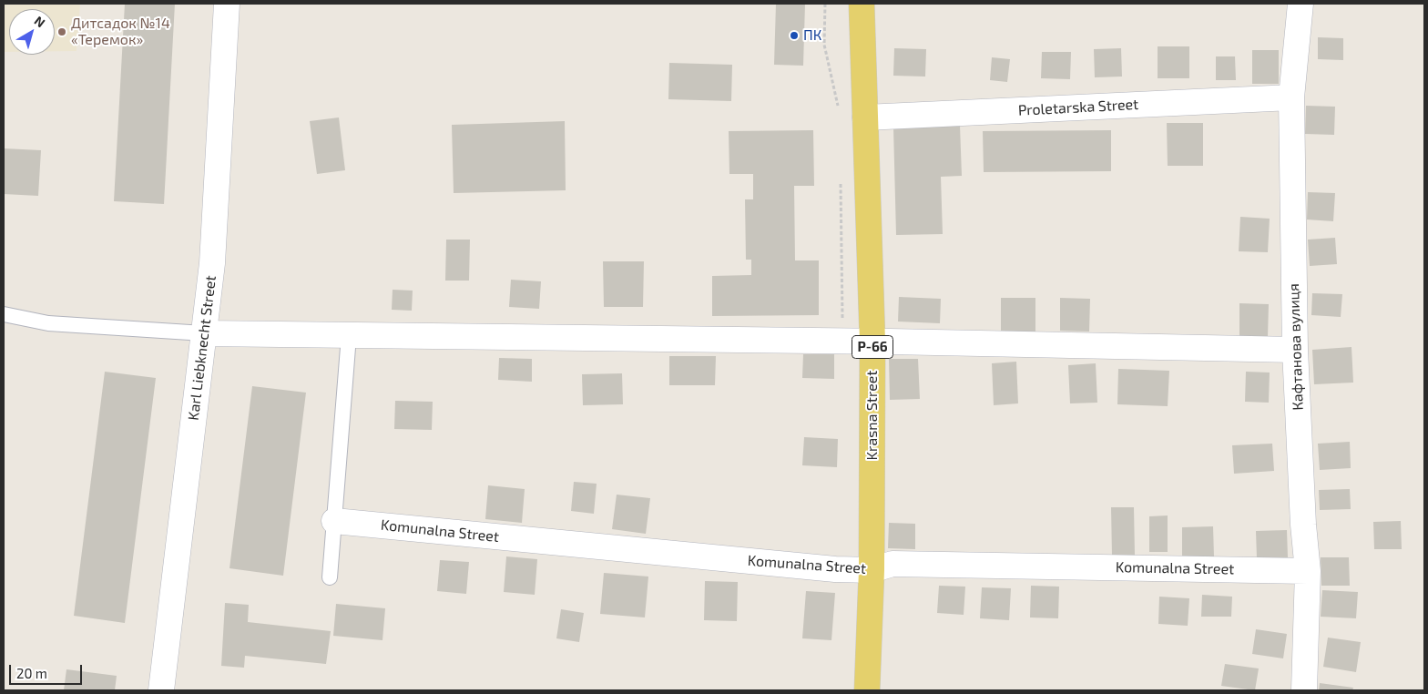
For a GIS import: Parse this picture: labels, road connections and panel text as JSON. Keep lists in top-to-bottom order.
{
  "streets": {
    "main road": ["Р-66", "Krasna Street"],
    "street": [
      "Proletarska Street",
      "Кафтанова вулиця",
      "Karl Liebknecht Street",
      "Komunalna Street"
    ]
  },
  "crossings": [
    ["Proletarska Street", "Кафтанова вулиця"],
    ["Proletarska Street", "Krasna Street"],
    ["Кафтанова вулиця", "Komunalna Street"],
    ["Krasna Street", "Komunalna Street"]
  ],
  "places": ["Дитсадок №14 «Теремок»", "ПК"],
  "scale_bar": "20 m",
  "north": "top right"
}
